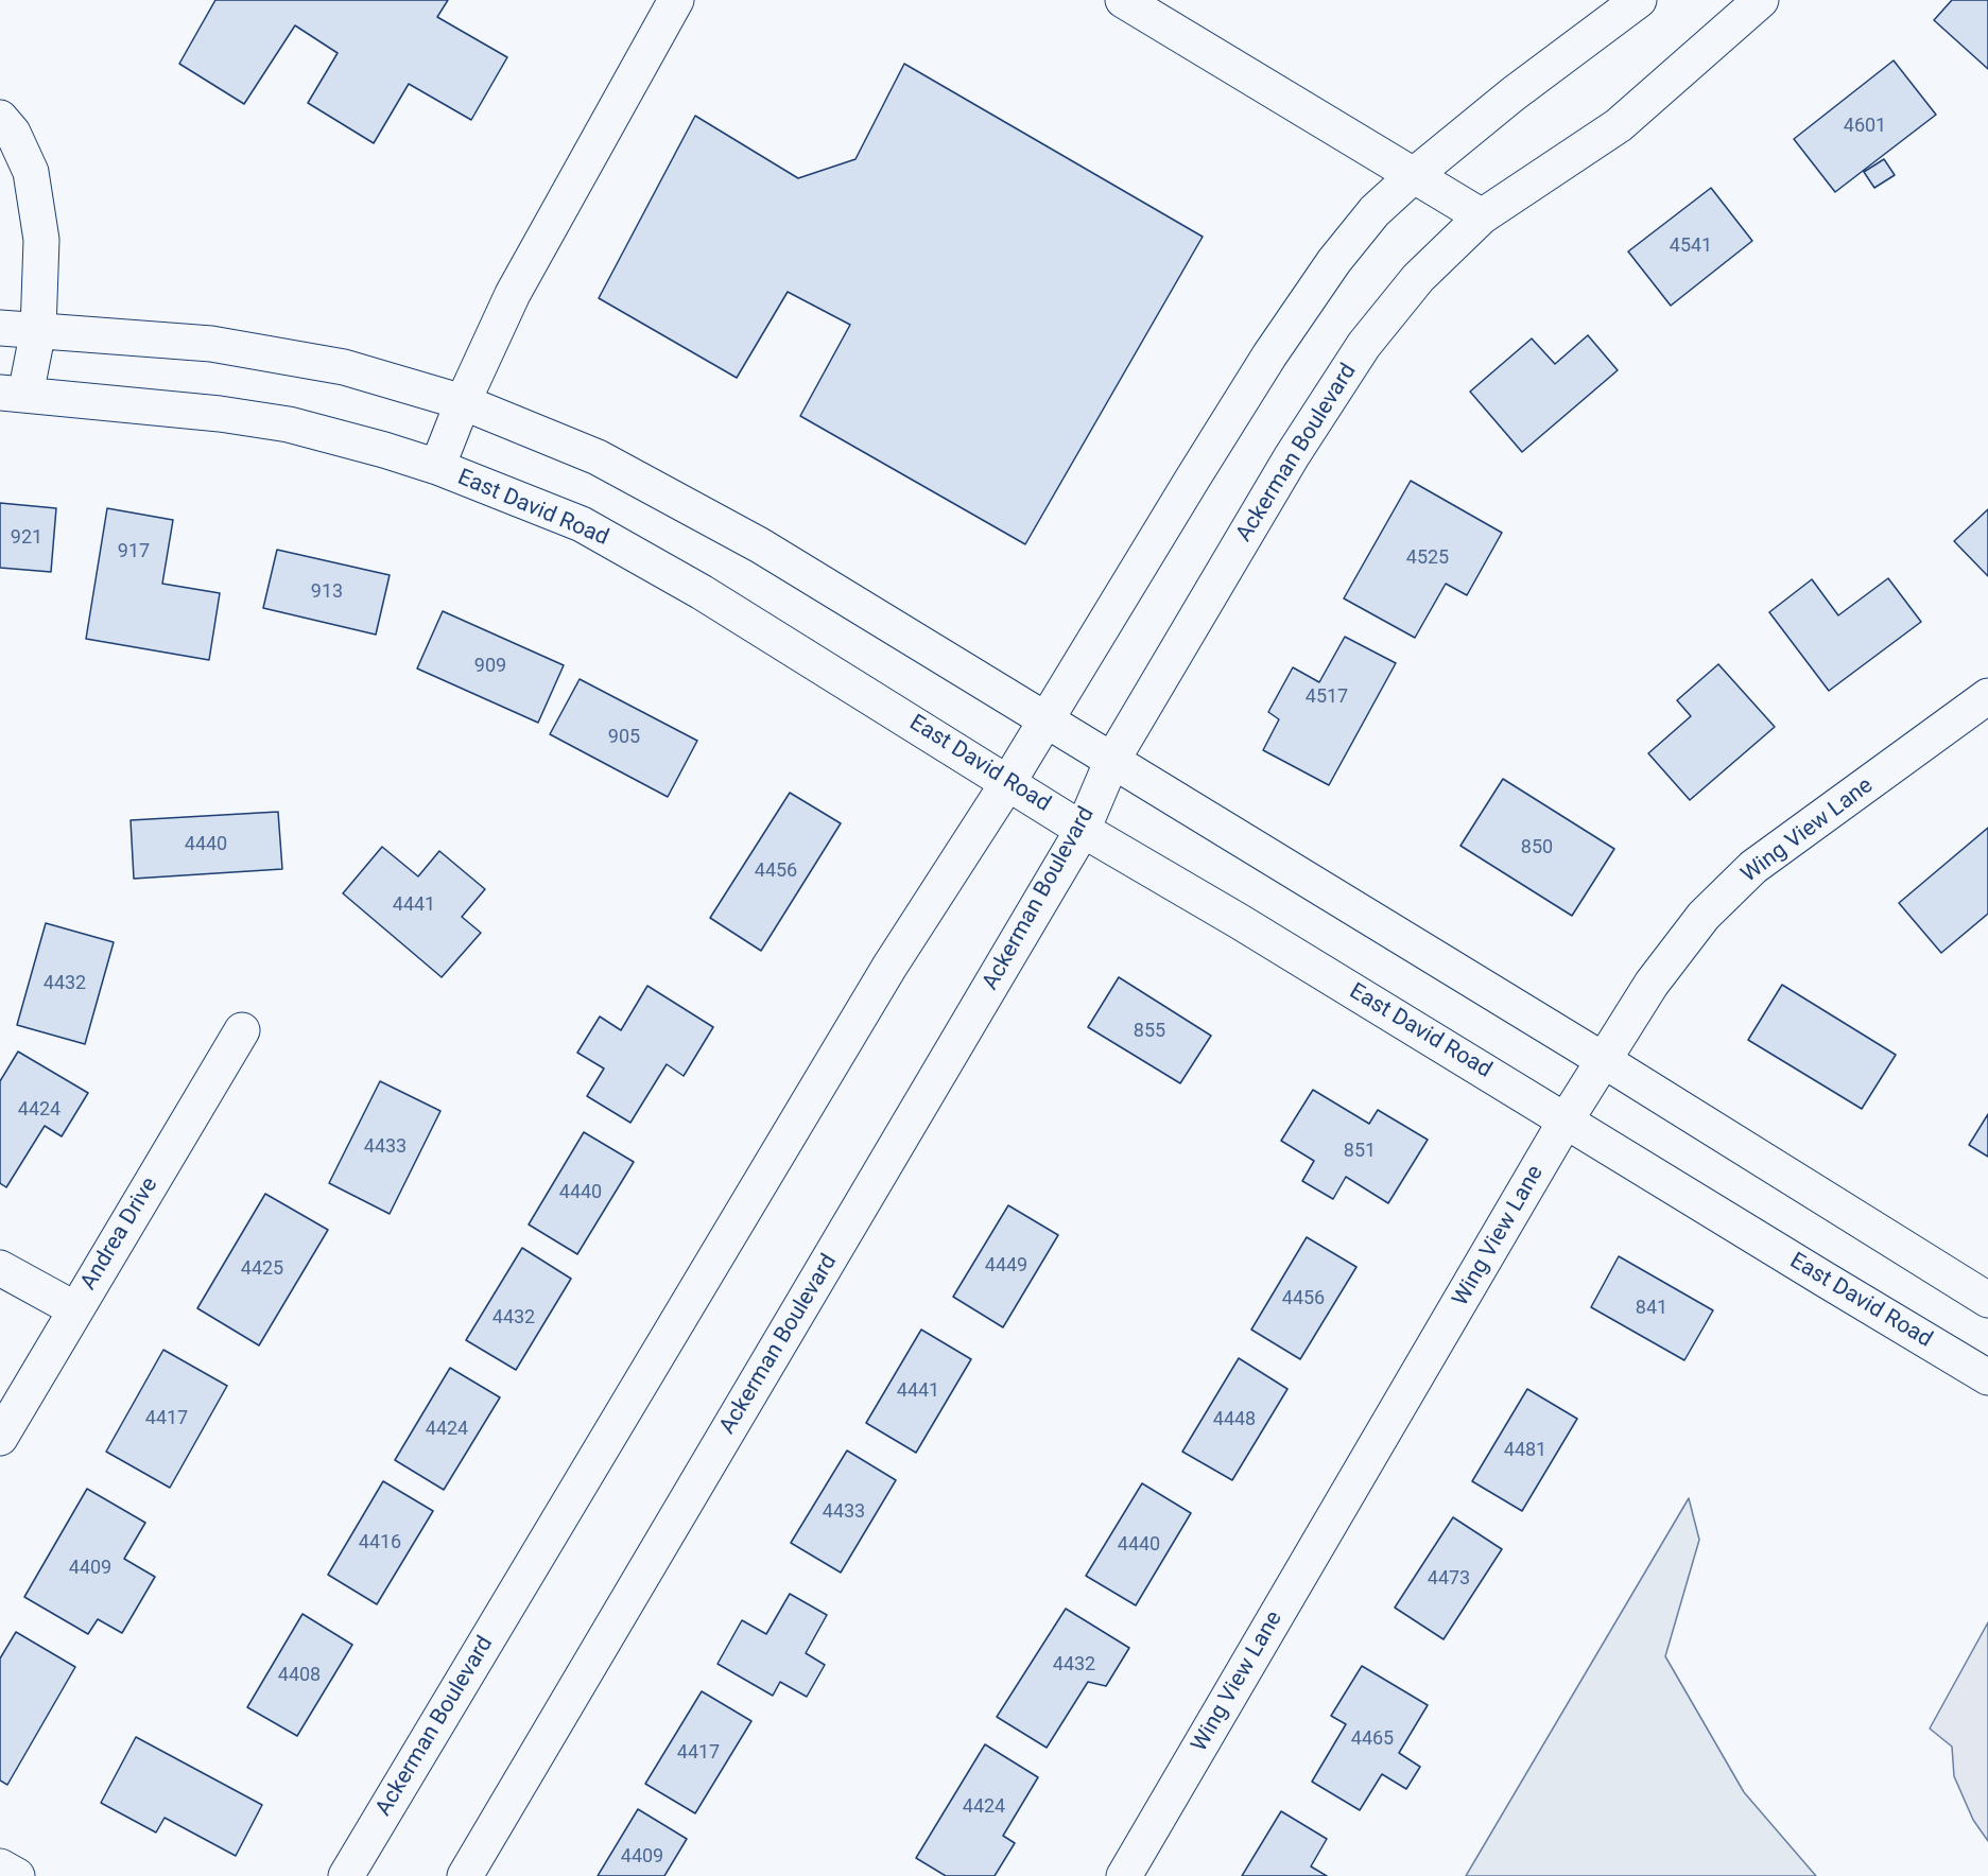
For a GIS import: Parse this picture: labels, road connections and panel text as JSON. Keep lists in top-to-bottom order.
{
  "streets": {
    "street": [
      "Ackerman Boulevard",
      "East David Road",
      "Wing View Lane",
      "Andrea Drive"
    ]
  },
  "crossings": [
    ["Ackerman Boulevard", "East David Road"],
    ["East David Road", "Wing View Lane"]
  ],
  "house_numbers": [
    "4601",
    "4541",
    "921",
    "917",
    "4525",
    "913",
    "909",
    "4517",
    "905",
    "4440",
    "850",
    "4456",
    "4441",
    "4432",
    "855",
    "4424",
    "4433",
    "851",
    "4440",
    "4449",
    "4425",
    "4456",
    "841",
    "4432",
    "4441",
    "4417",
    "4448",
    "4424",
    "4481",
    "4433",
    "4416",
    "4440",
    "4409",
    "4473",
    "4432",
    "4408",
    "4465",
    "4417",
    "4424",
    "4409"
  ]
}
